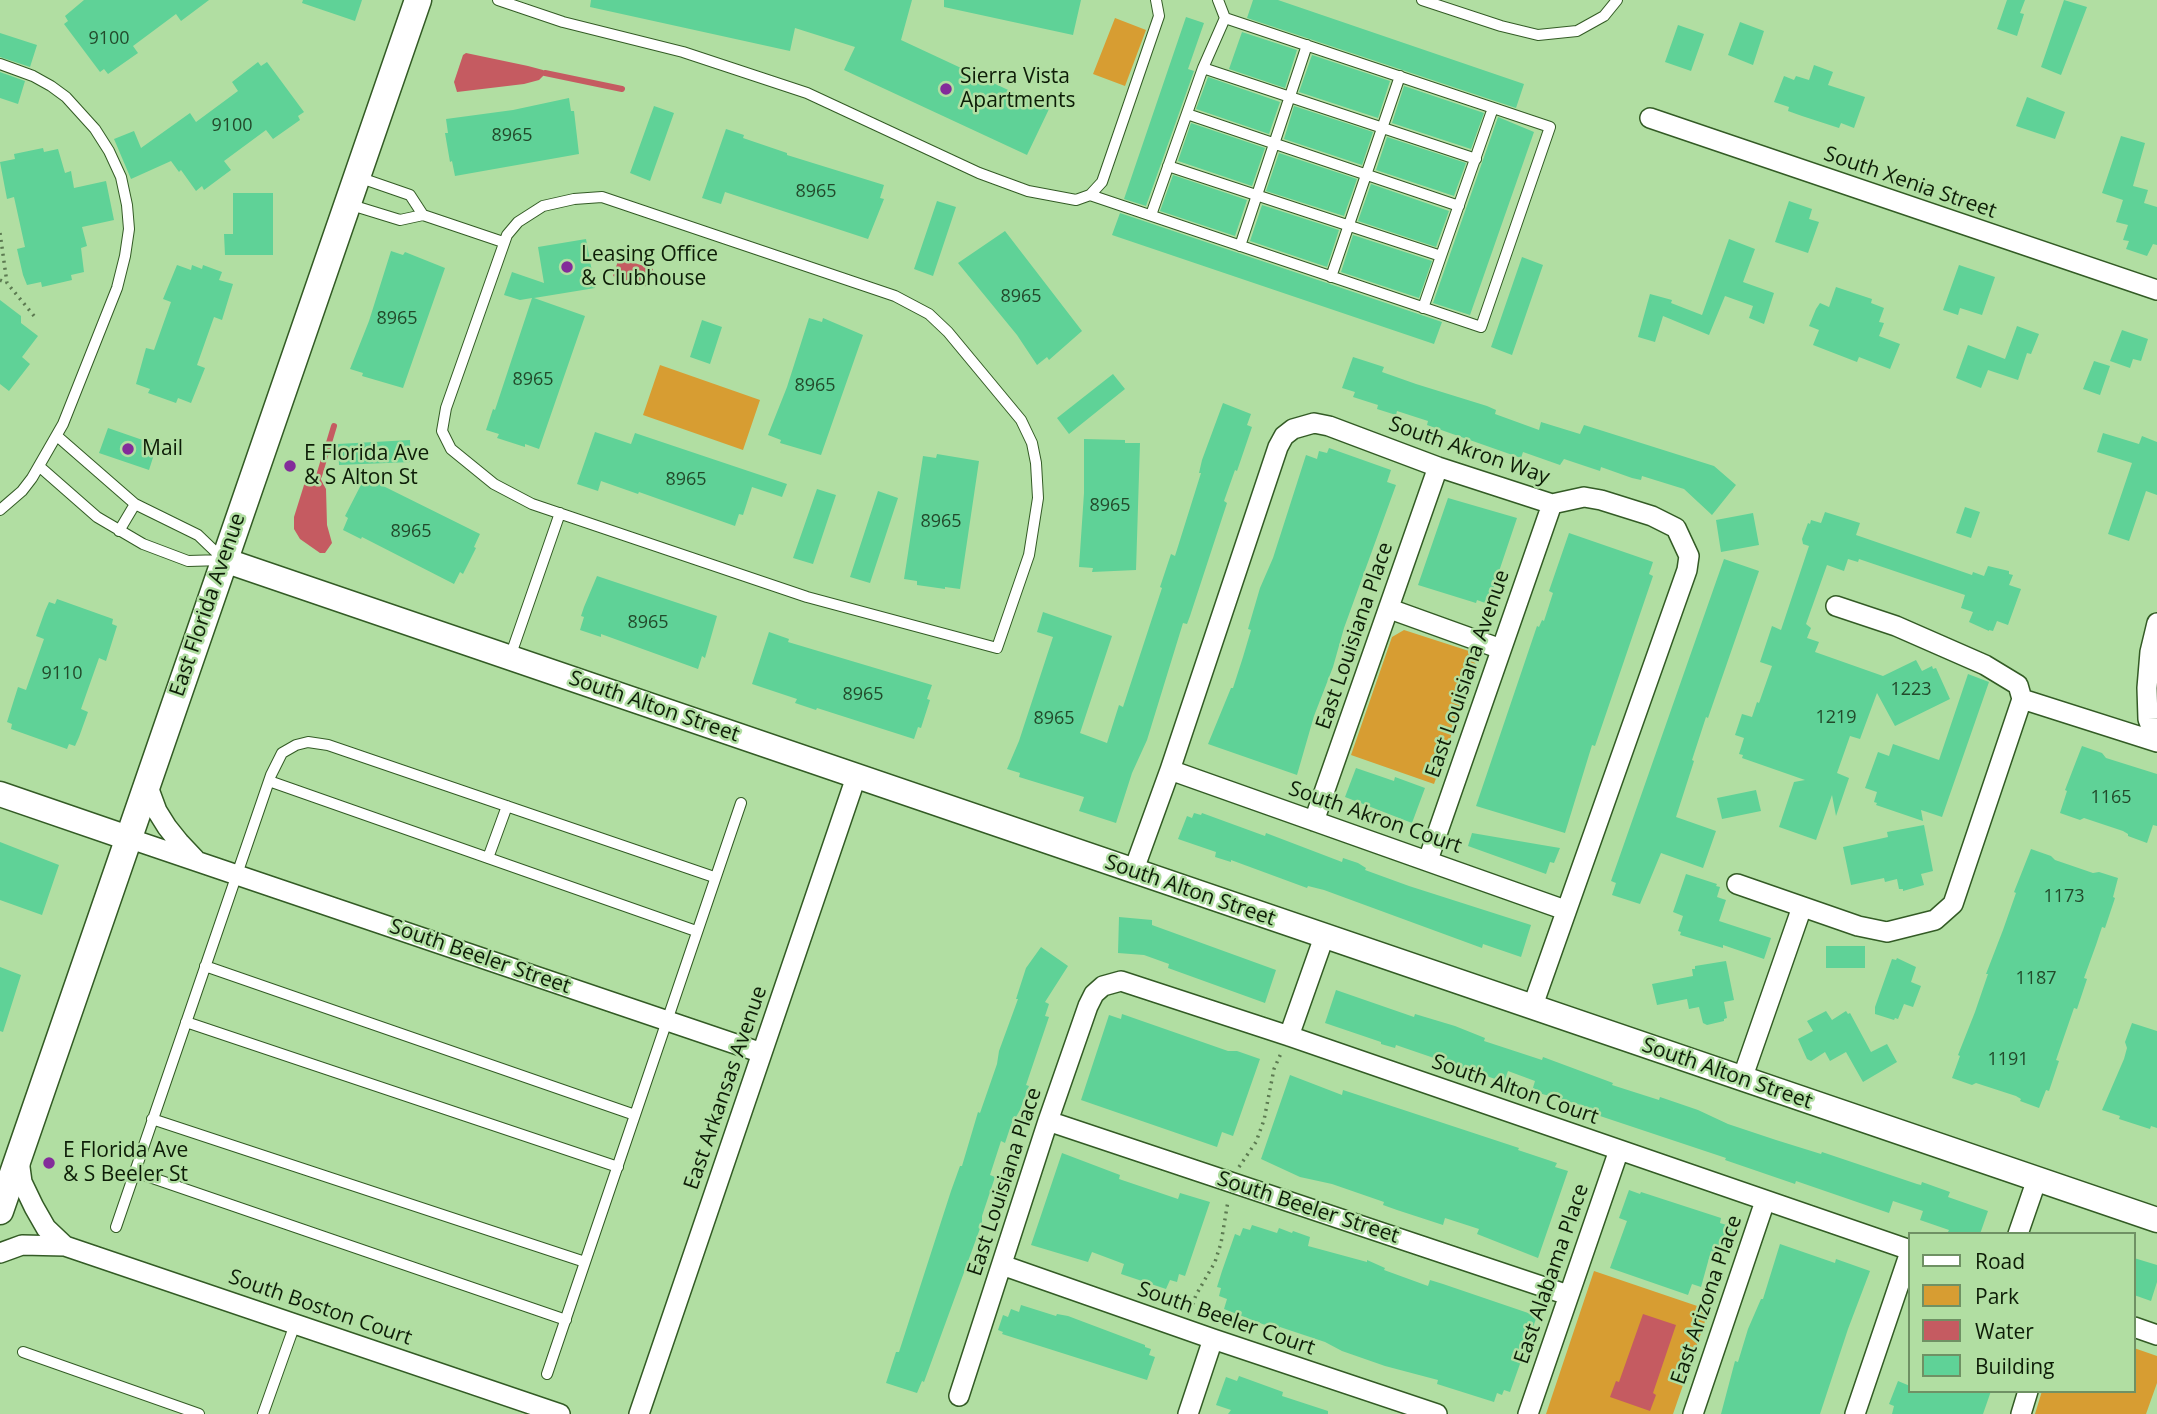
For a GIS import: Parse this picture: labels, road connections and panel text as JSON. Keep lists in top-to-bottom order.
{
  "streets": {
    "main road": ["East Florida Avenue"],
    "street": [
      "South Xenia Street",
      "South Akron Way",
      "East Louisiana Place",
      "East Louisiana Avenue",
      "South Alton Street",
      "South Akron Court",
      "South Beeler Street",
      "East Arkansas Avenue",
      "South Alton Court",
      "East Alabama Place",
      "East Arizona Place",
      "South Boston Court",
      "South Beeler Court"
    ]
  },
  "crossings": [
    ["South Akron Way", "East Louisiana Place"],
    ["South Akron Way", "East Louisiana Avenue"],
    ["South Akron Way", "South Alton Street"],
    ["South Akron Way", "South Akron Court"],
    ["East Florida Avenue", "South Alton Street"],
    ["East Florida Avenue", "South Beeler Street"],
    ["East Florida Avenue", "South Boston Court"],
    ["East Louisiana Place", "South Akron Court"],
    ["East Louisiana Place", "South Beeler Street"],
    ["East Louisiana Place", "South Alton Court"],
    ["East Louisiana Place", "South Beeler Court"],
    ["East Louisiana Avenue", "South Akron Court"],
    ["South Alton Street", "East Arkansas Avenue"],
    ["South Beeler Street", "East Arkansas Avenue"],
    ["South Beeler Street", "East Alabama Place"],
    ["South Alton Court", "East Alabama Place"],
    ["South Alton Court", "East Arizona Place"]
  ],
  "places": [
    "Sierra Vista Apartments",
    "Leasing Office & Clubhouse",
    "Mail",
    "E Florida Ave & S Alton St",
    "E Florida Ave & S Beeler St"
  ],
  "house_numbers": [
    "9100",
    "9100",
    "8965",
    "8965",
    "8965",
    "8965",
    "8965",
    "8965",
    "8965",
    "8965",
    "8965",
    "8965",
    "8965",
    "9110",
    "1223",
    "8965",
    "1219",
    "8965",
    "1165",
    "1173",
    "1187",
    "1191"
  ],
  "legend": [
    "Road",
    "Park",
    "Water",
    "Building"
  ]
}
